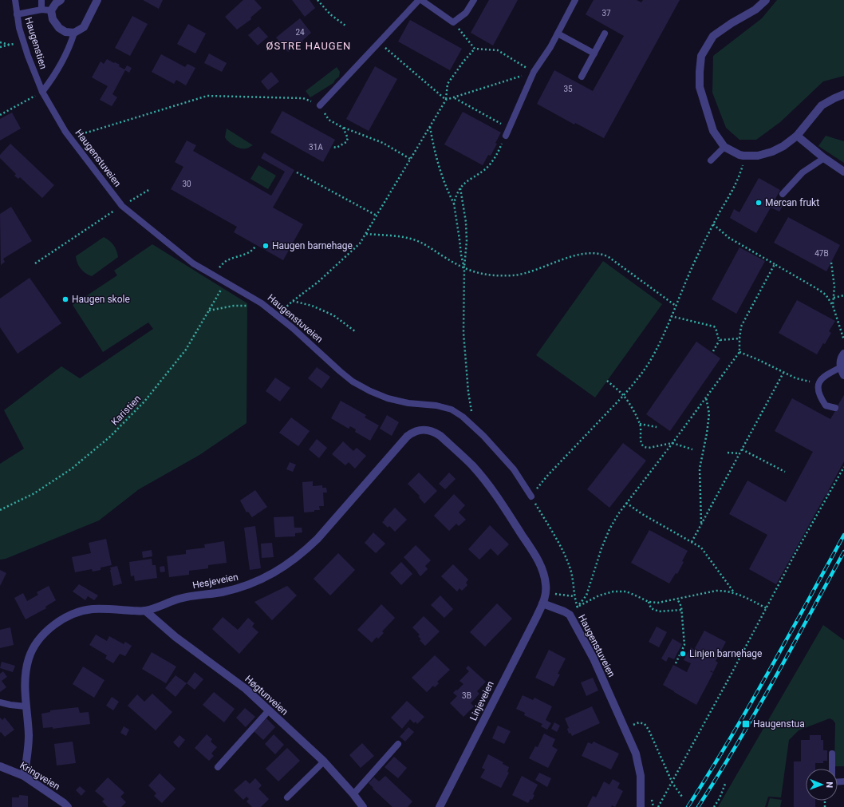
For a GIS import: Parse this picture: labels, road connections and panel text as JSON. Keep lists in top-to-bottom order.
{
  "streets": {
    "street": [
      "Haugenstuveien",
      "Hesjeveien",
      "Høgtunveien",
      "Linjeveien",
      "Kringveien"
    ],
    "lane": ["Haugenstien"],
    "path": ["Karistien"]
  },
  "crossings": [
    ["Haugenstien", "Haugenstuveien"],
    ["Haugenstuveien", "Karistien"],
    ["Haugenstuveien", "Hesjeveien"],
    ["Haugenstuveien", "Linjeveien"],
    ["Hesjeveien", "Høgtunveien"],
    ["Hesjeveien", "Linjeveien"],
    ["Hesjeveien", "Kringveien"]
  ],
  "districts": ["ØSTRE HAUGEN"],
  "places": {
    "other": [
      "Mercan frukt",
      "Haugen barnehage",
      "Haugen skole",
      "Linjen barnehage"
    ],
    "transit": ["Haugenstua"]
  },
  "house_numbers": [
    "37",
    "24",
    "35",
    "31A",
    "30",
    "47B",
    "3B"
  ],
  "north": "right"
}
